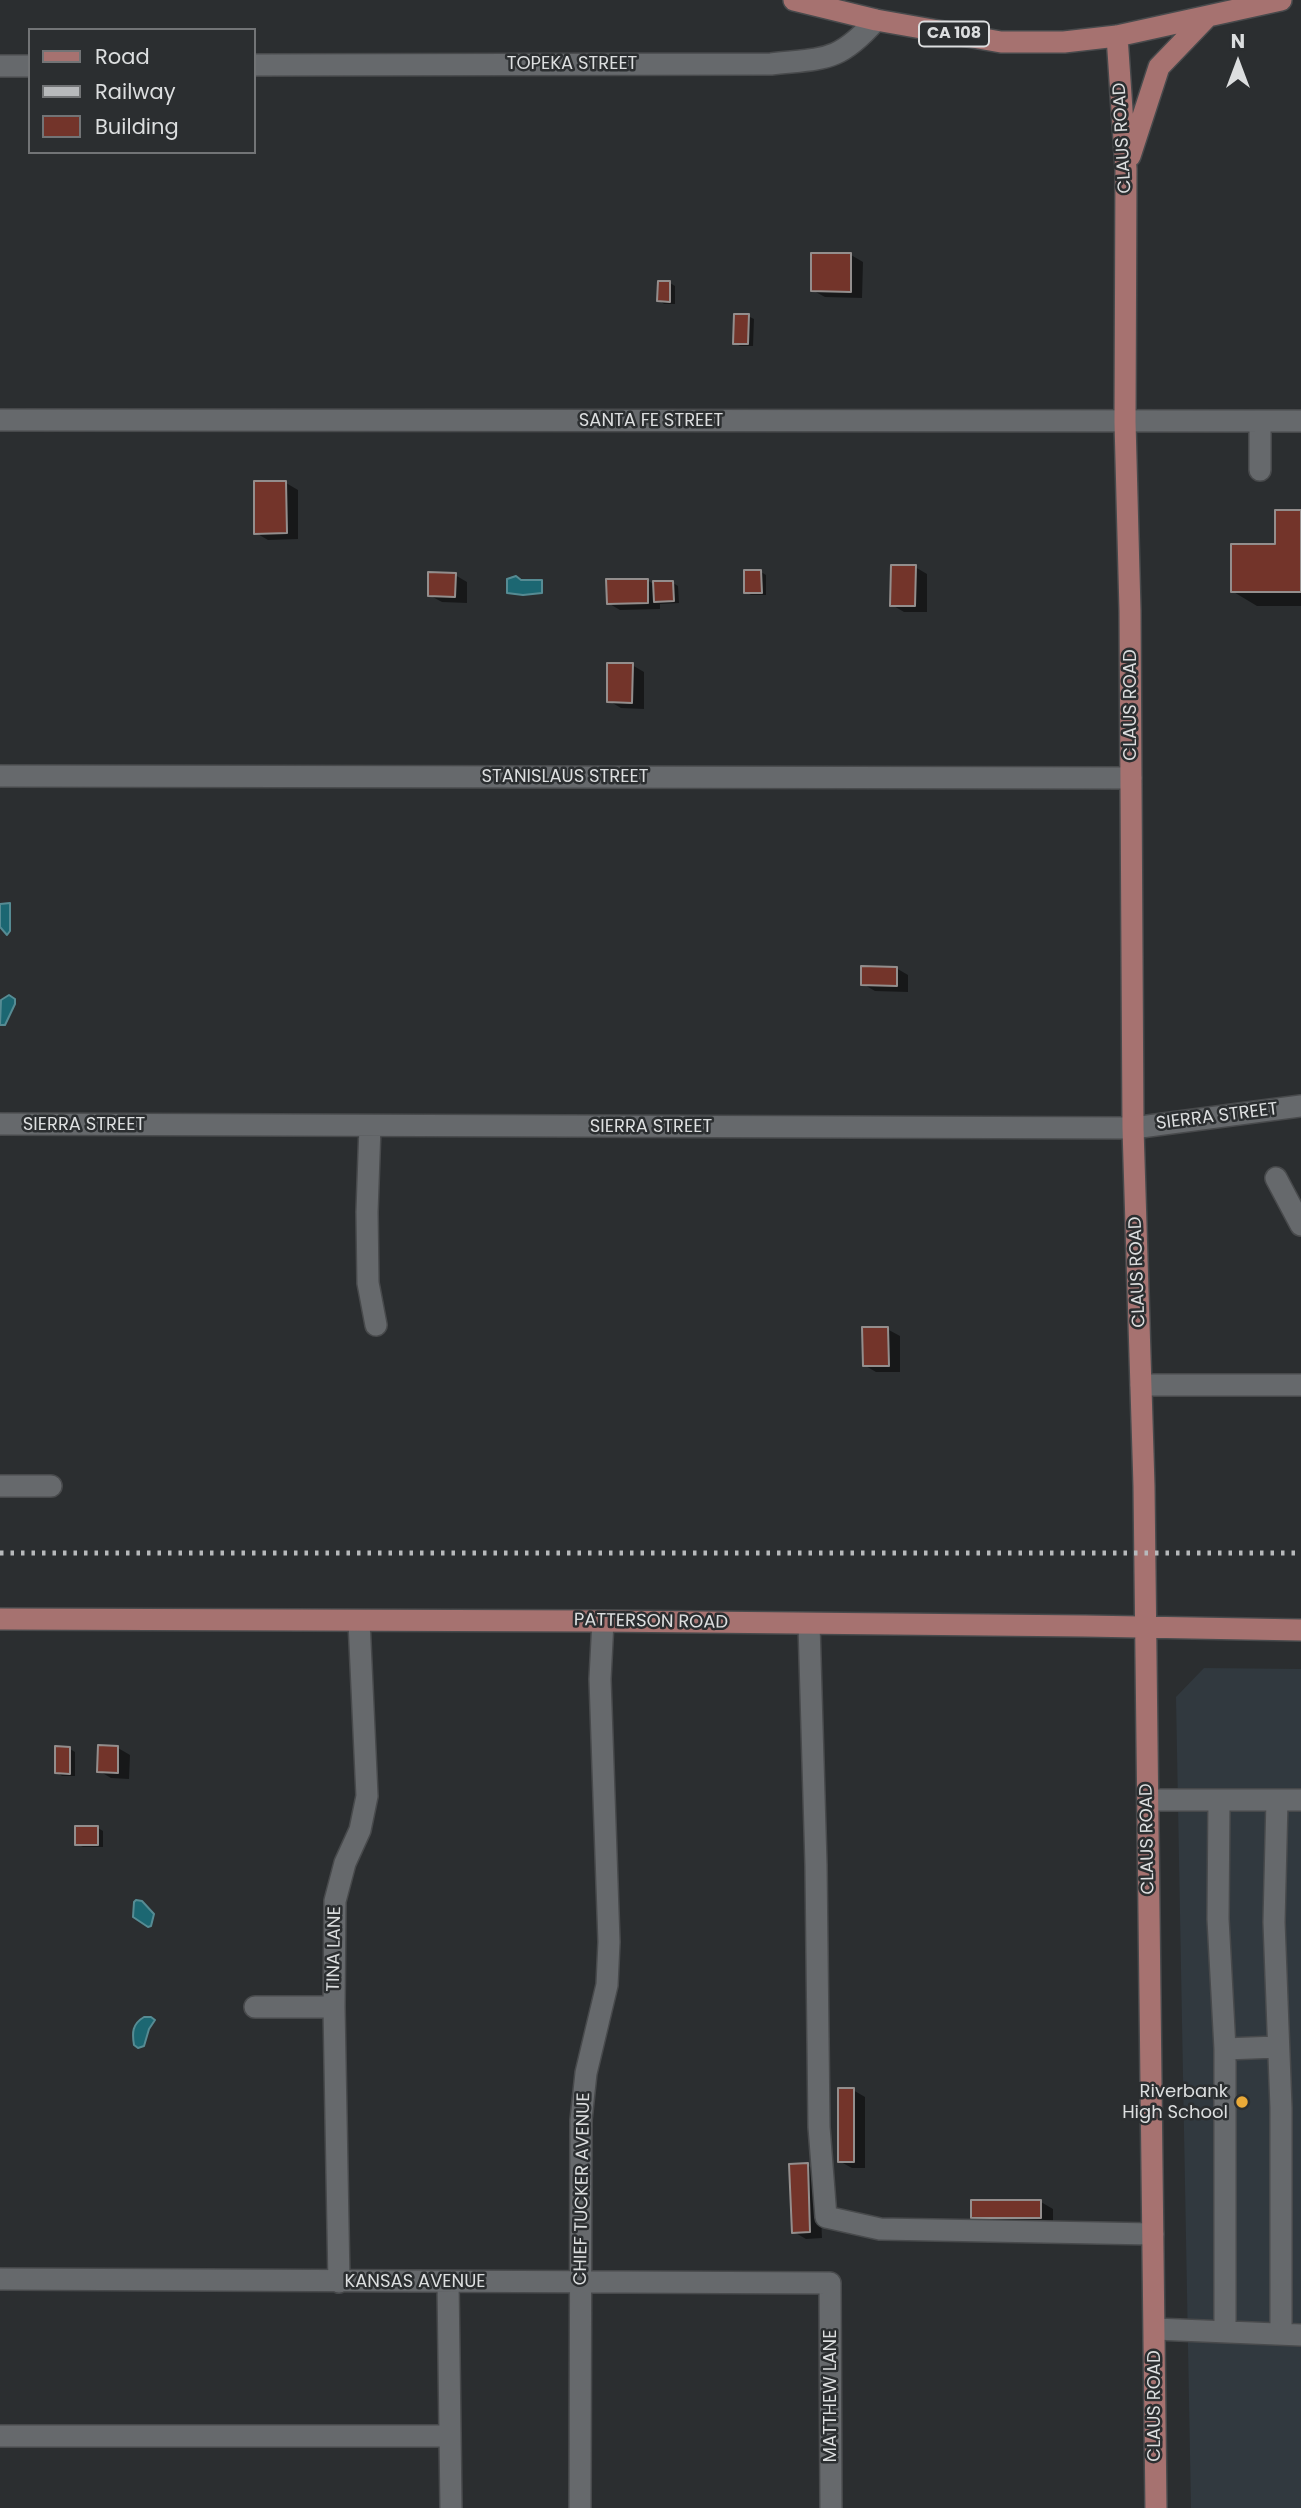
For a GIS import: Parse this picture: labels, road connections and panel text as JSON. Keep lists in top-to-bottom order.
{
  "streets": {
    "main road": ["CA 108", "CLAUS ROAD", "PATTERSON ROAD"],
    "street": [
      "TOPEKA STREET",
      "SANTA FE STREET",
      "STANISLAUS STREET",
      "SIERRA STREET",
      "TINA LANE",
      "CHIEF TUCKER AVENUE",
      "KANSAS AVENUE",
      "MATTHEW LANE"
    ]
  },
  "crossings": [
    ["CA 108", "TOPEKA STREET"],
    ["CA 108", "CLAUS ROAD"],
    ["CLAUS ROAD", "SANTA FE STREET"],
    ["CLAUS ROAD", "STANISLAUS STREET"],
    ["CLAUS ROAD", "SIERRA STREET"],
    ["CLAUS ROAD", "PATTERSON ROAD"],
    ["PATTERSON ROAD", "TINA LANE"],
    ["PATTERSON ROAD", "CHIEF TUCKER AVENUE"],
    ["TINA LANE", "KANSAS AVENUE"],
    ["CHIEF TUCKER AVENUE", "KANSAS AVENUE"],
    ["KANSAS AVENUE", "MATTHEW LANE"]
  ],
  "places": ["Riverbank High School"],
  "legend": ["Road", "Railway", "Building"],
  "north": "top"
}
